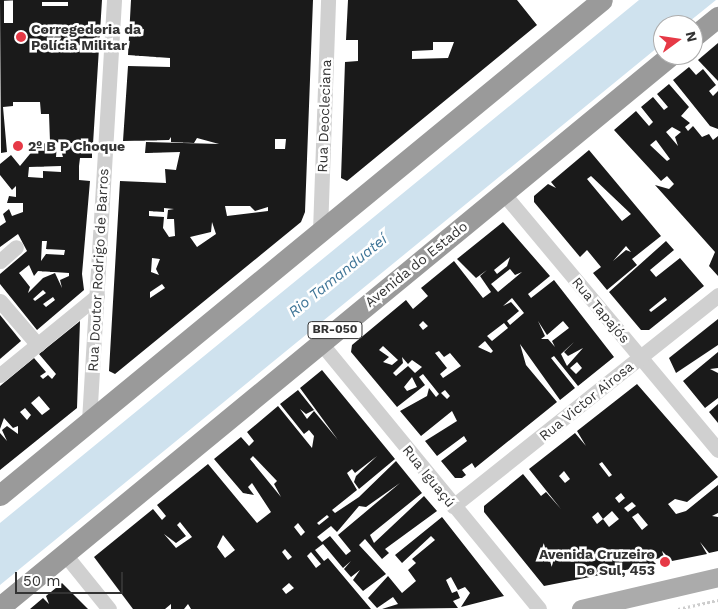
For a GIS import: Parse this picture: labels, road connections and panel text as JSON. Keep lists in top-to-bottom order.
{
  "streets": {
    "highway": ["Avenida do Estado", "BR-050"],
    "street": [
      "Rua Deocleciana",
      "Rua Doutor Rodrigo de Barros",
      "Rua Tapajós",
      "Rua Victor Airosa",
      "Rua Iguaçú"
    ]
  },
  "crossings": [
    ["Avenida do Estado", "Rua Tapajós"],
    ["Avenida do Estado", "Rua Iguaçú"],
    ["Rua Tapajós", "Rua Victor Airosa"],
    ["Rua Victor Airosa", "Rua Iguaçú"]
  ],
  "water": ["Rio Tamanduateí"],
  "places": ["Corregedoria da Polícia Militar", "2º B P Choque", "Avenida Cruzeiro Do Sul, 453"],
  "scale_bar": "50 m",
  "north": "right"
}
